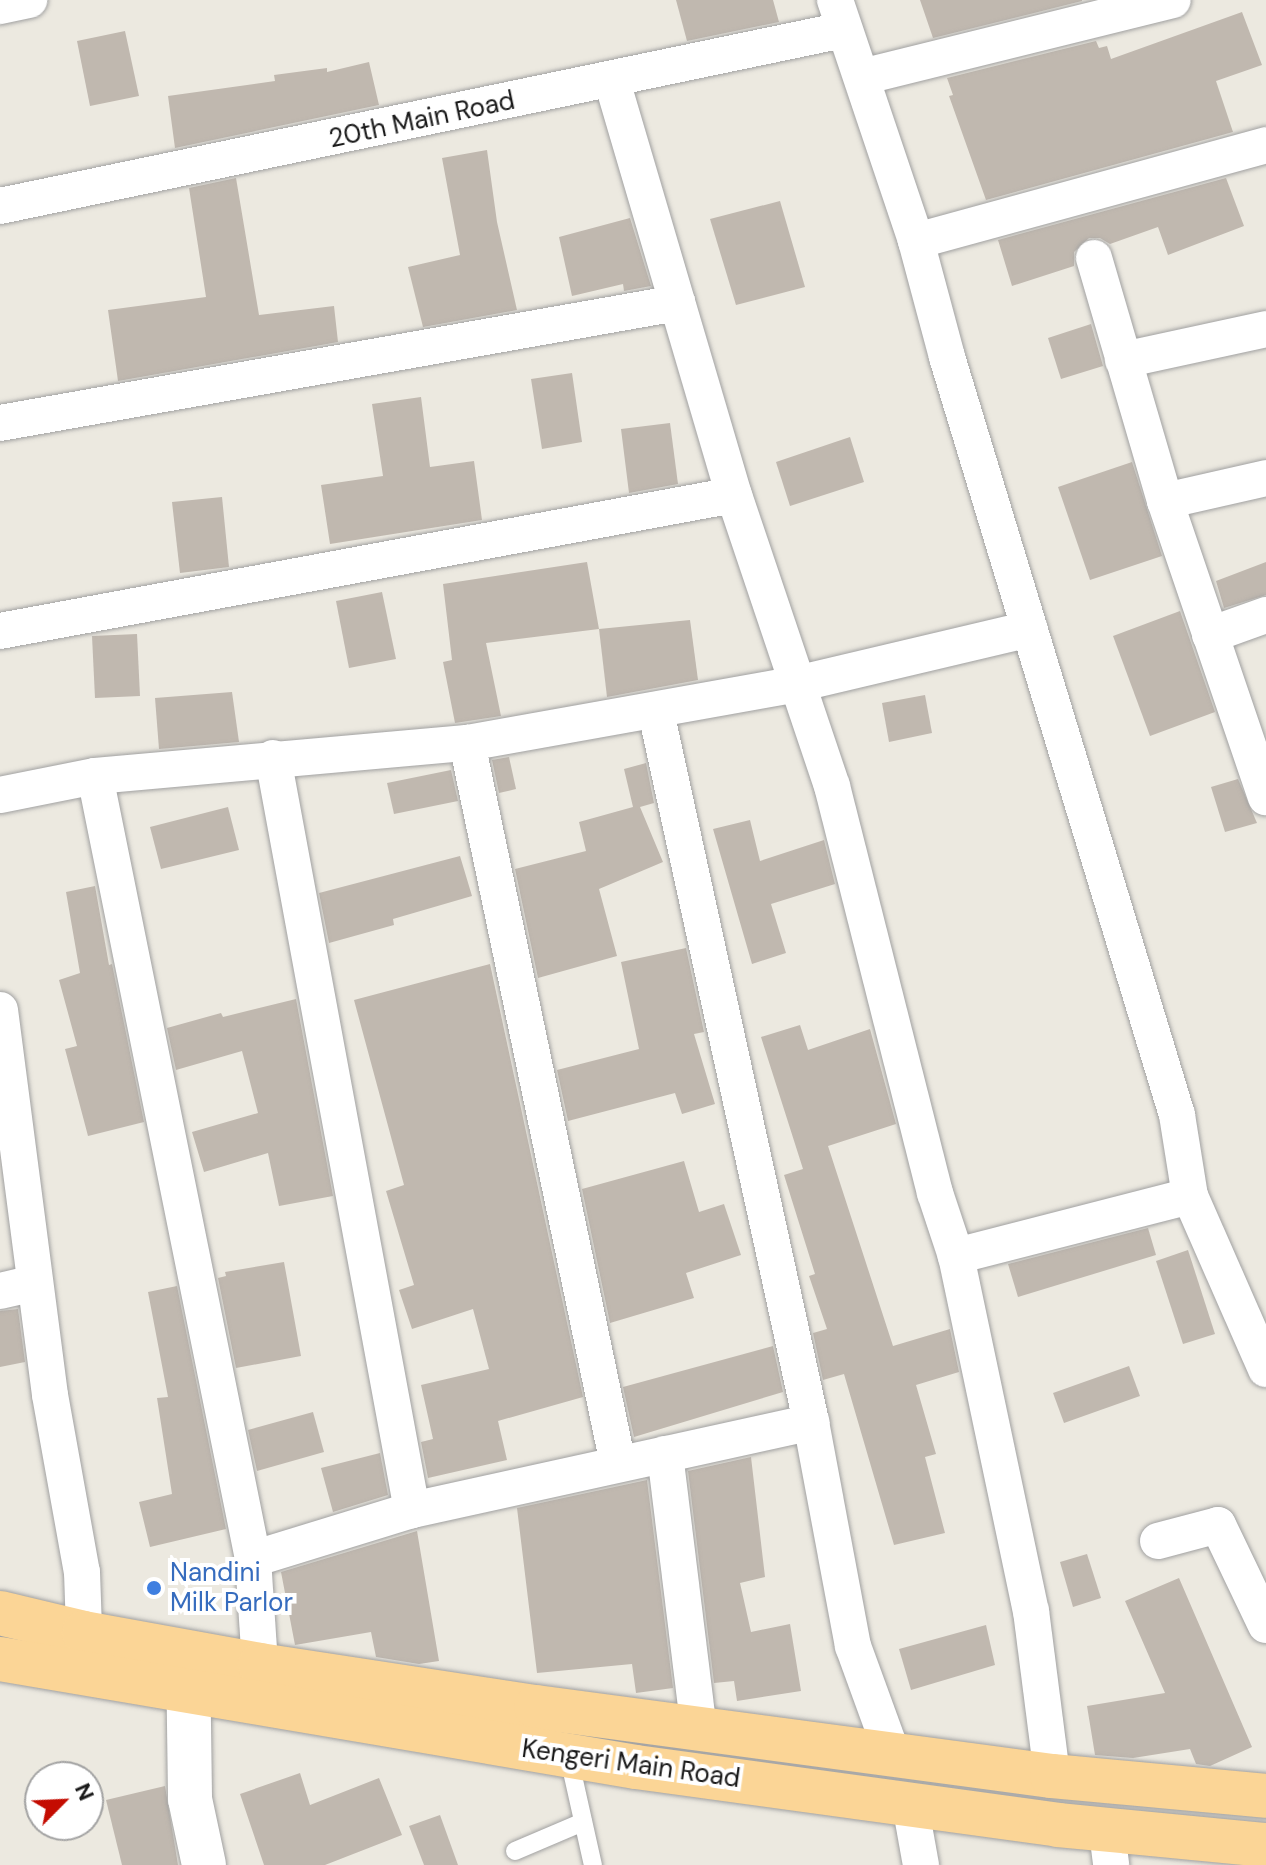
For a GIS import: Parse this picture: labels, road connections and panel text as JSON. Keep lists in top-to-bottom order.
{
  "streets": {
    "main road": ["Kengeri Main Road"],
    "street": ["20th Main Road"]
  },
  "places": ["Nandini Milk Parlor"],
  "north": "top right"
}
